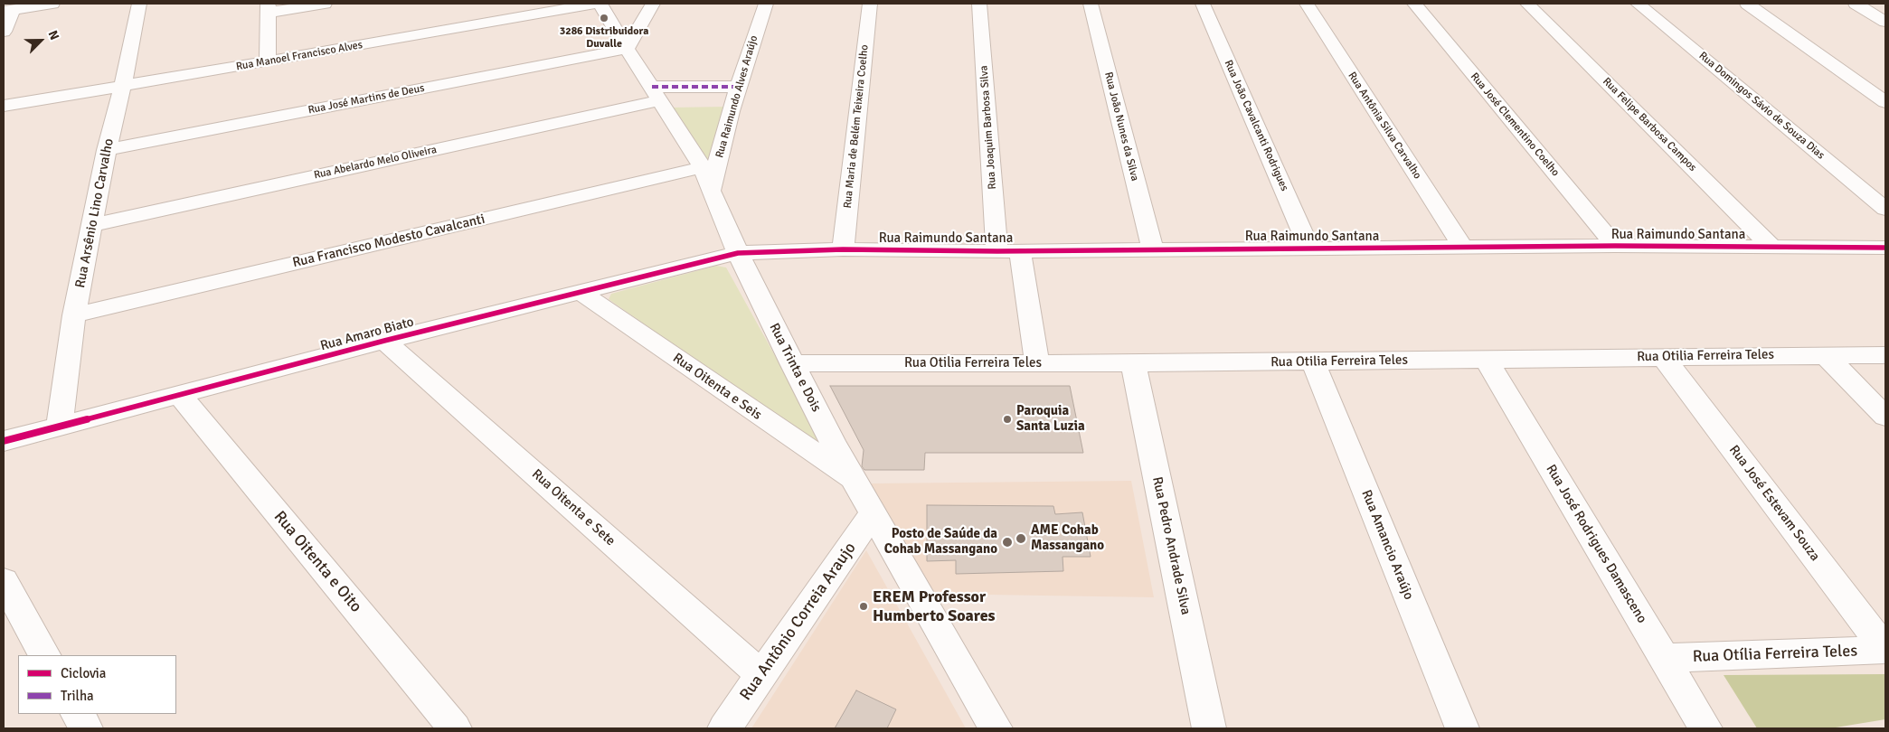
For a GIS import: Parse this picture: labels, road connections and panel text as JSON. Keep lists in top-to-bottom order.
{
  "streets": {
    "street": [
      "Rua Manoel Francisco Alves",
      "Rua Raimundo Alves Araújo",
      "Rua José Martins de Deus",
      "Rua Domingos Sávio de Souza Dias",
      "Rua José Clementino Coelho",
      "Rua Felipe Barbosa Campos",
      "Rua João Cavalcanti Rodrigues",
      "Rua Antônia Silva Carvalho",
      "Rua Maria de Belém Teixeira Coelho",
      "Rua João Nunes da Silva",
      "Rua Joaquim Barbosa Silva",
      "Rua Abelardo Melo Oliveira",
      "Rua Arsênio Lino Carvalho",
      "Rua Raimundo Santana",
      "Rua Francisco Modesto Cavalcanti",
      "Rua Amaro Biato",
      "Rua Otilia Ferreira Teles",
      "Rua Trinta e Dois",
      "Rua Oitenta e Seis",
      "Rua José Estevam Souza",
      "Rua Oitenta e Sete",
      "Rua José Rodrigues Damasceno",
      "Rua Amancio Araújo",
      "Rua Pedro Andrade Silva",
      "Rua Oitenta e Oito",
      "Rua Antônio Correia Araujo",
      "Rua Otília Ferreira Teles"
    ]
  },
  "crossings": [
    ["Rua Manoel Francisco Alves", "Rua Arsênio Lino Carvalho"],
    ["Rua Raimundo Alves Araújo", "Rua Abelardo Melo Oliveira"],
    ["Rua Raimundo Alves Araújo", "Rua Trinta e Dois"],
    ["Rua José Martins de Deus", "Rua Arsênio Lino Carvalho"],
    ["Rua José Martins de Deus", "Rua Trinta e Dois"],
    ["Rua José Clementino Coelho", "Rua Raimundo Santana"],
    ["Rua Felipe Barbosa Campos", "Rua Raimundo Santana"],
    ["Rua João Cavalcanti Rodrigues", "Rua Raimundo Santana"],
    ["Rua Antônia Silva Carvalho", "Rua Raimundo Santana"],
    ["Rua Maria de Belém Teixeira Coelho", "Rua Raimundo Santana"],
    ["Rua João Nunes da Silva", "Rua Raimundo Santana"],
    ["Rua Joaquim Barbosa Silva", "Rua Raimundo Santana"],
    ["Rua Joaquim Barbosa Silva", "Rua Otilia Ferreira Teles"],
    ["Rua Abelardo Melo Oliveira", "Rua Arsênio Lino Carvalho"],
    ["Rua Abelardo Melo Oliveira", "Rua Trinta e Dois"],
    ["Rua Arsênio Lino Carvalho", "Rua Francisco Modesto Cavalcanti"],
    ["Rua Arsênio Lino Carvalho", "Rua Amaro Biato"],
    ["Rua Raimundo Santana", "Rua Amaro Biato"],
    ["Rua Raimundo Santana", "Rua Trinta e Dois"],
    ["Rua Francisco Modesto Cavalcanti", "Rua Trinta e Dois"],
    ["Rua Amaro Biato", "Rua Trinta e Dois"],
    ["Rua Amaro Biato", "Rua Oitenta e Seis"],
    ["Rua Amaro Biato", "Rua Oitenta e Sete"],
    ["Rua Amaro Biato", "Rua Oitenta e Oito"],
    ["Rua Otilia Ferreira Teles", "Rua Trinta e Dois"],
    ["Rua Otilia Ferreira Teles", "Rua José Estevam Souza"],
    ["Rua Otilia Ferreira Teles", "Rua José Rodrigues Damasceno"],
    ["Rua Otilia Ferreira Teles", "Rua Amancio Araújo"],
    ["Rua Otilia Ferreira Teles", "Rua Pedro Andrade Silva"],
    ["Rua Trinta e Dois", "Rua Oitenta e Seis"],
    ["Rua Trinta e Dois", "Rua Antônio Correia Araujo"],
    ["Rua José Estevam Souza", "Rua Otília Ferreira Teles"],
    ["Rua Oitenta e Sete", "Rua Antônio Correia Araujo"],
    ["Rua José Rodrigues Damasceno", "Rua Otília Ferreira Teles"]
  ],
  "places": [
    "3286 Distribuidora Duvalle",
    "Paroquia Santa Luzia",
    "AME Cohab Massangano",
    "Posto de Saúde da Cohab Massangano",
    "EREM Professor Humberto Soares"
  ],
  "legend": ["Ciclovia", "Trilha"],
  "north": "top right"
}
